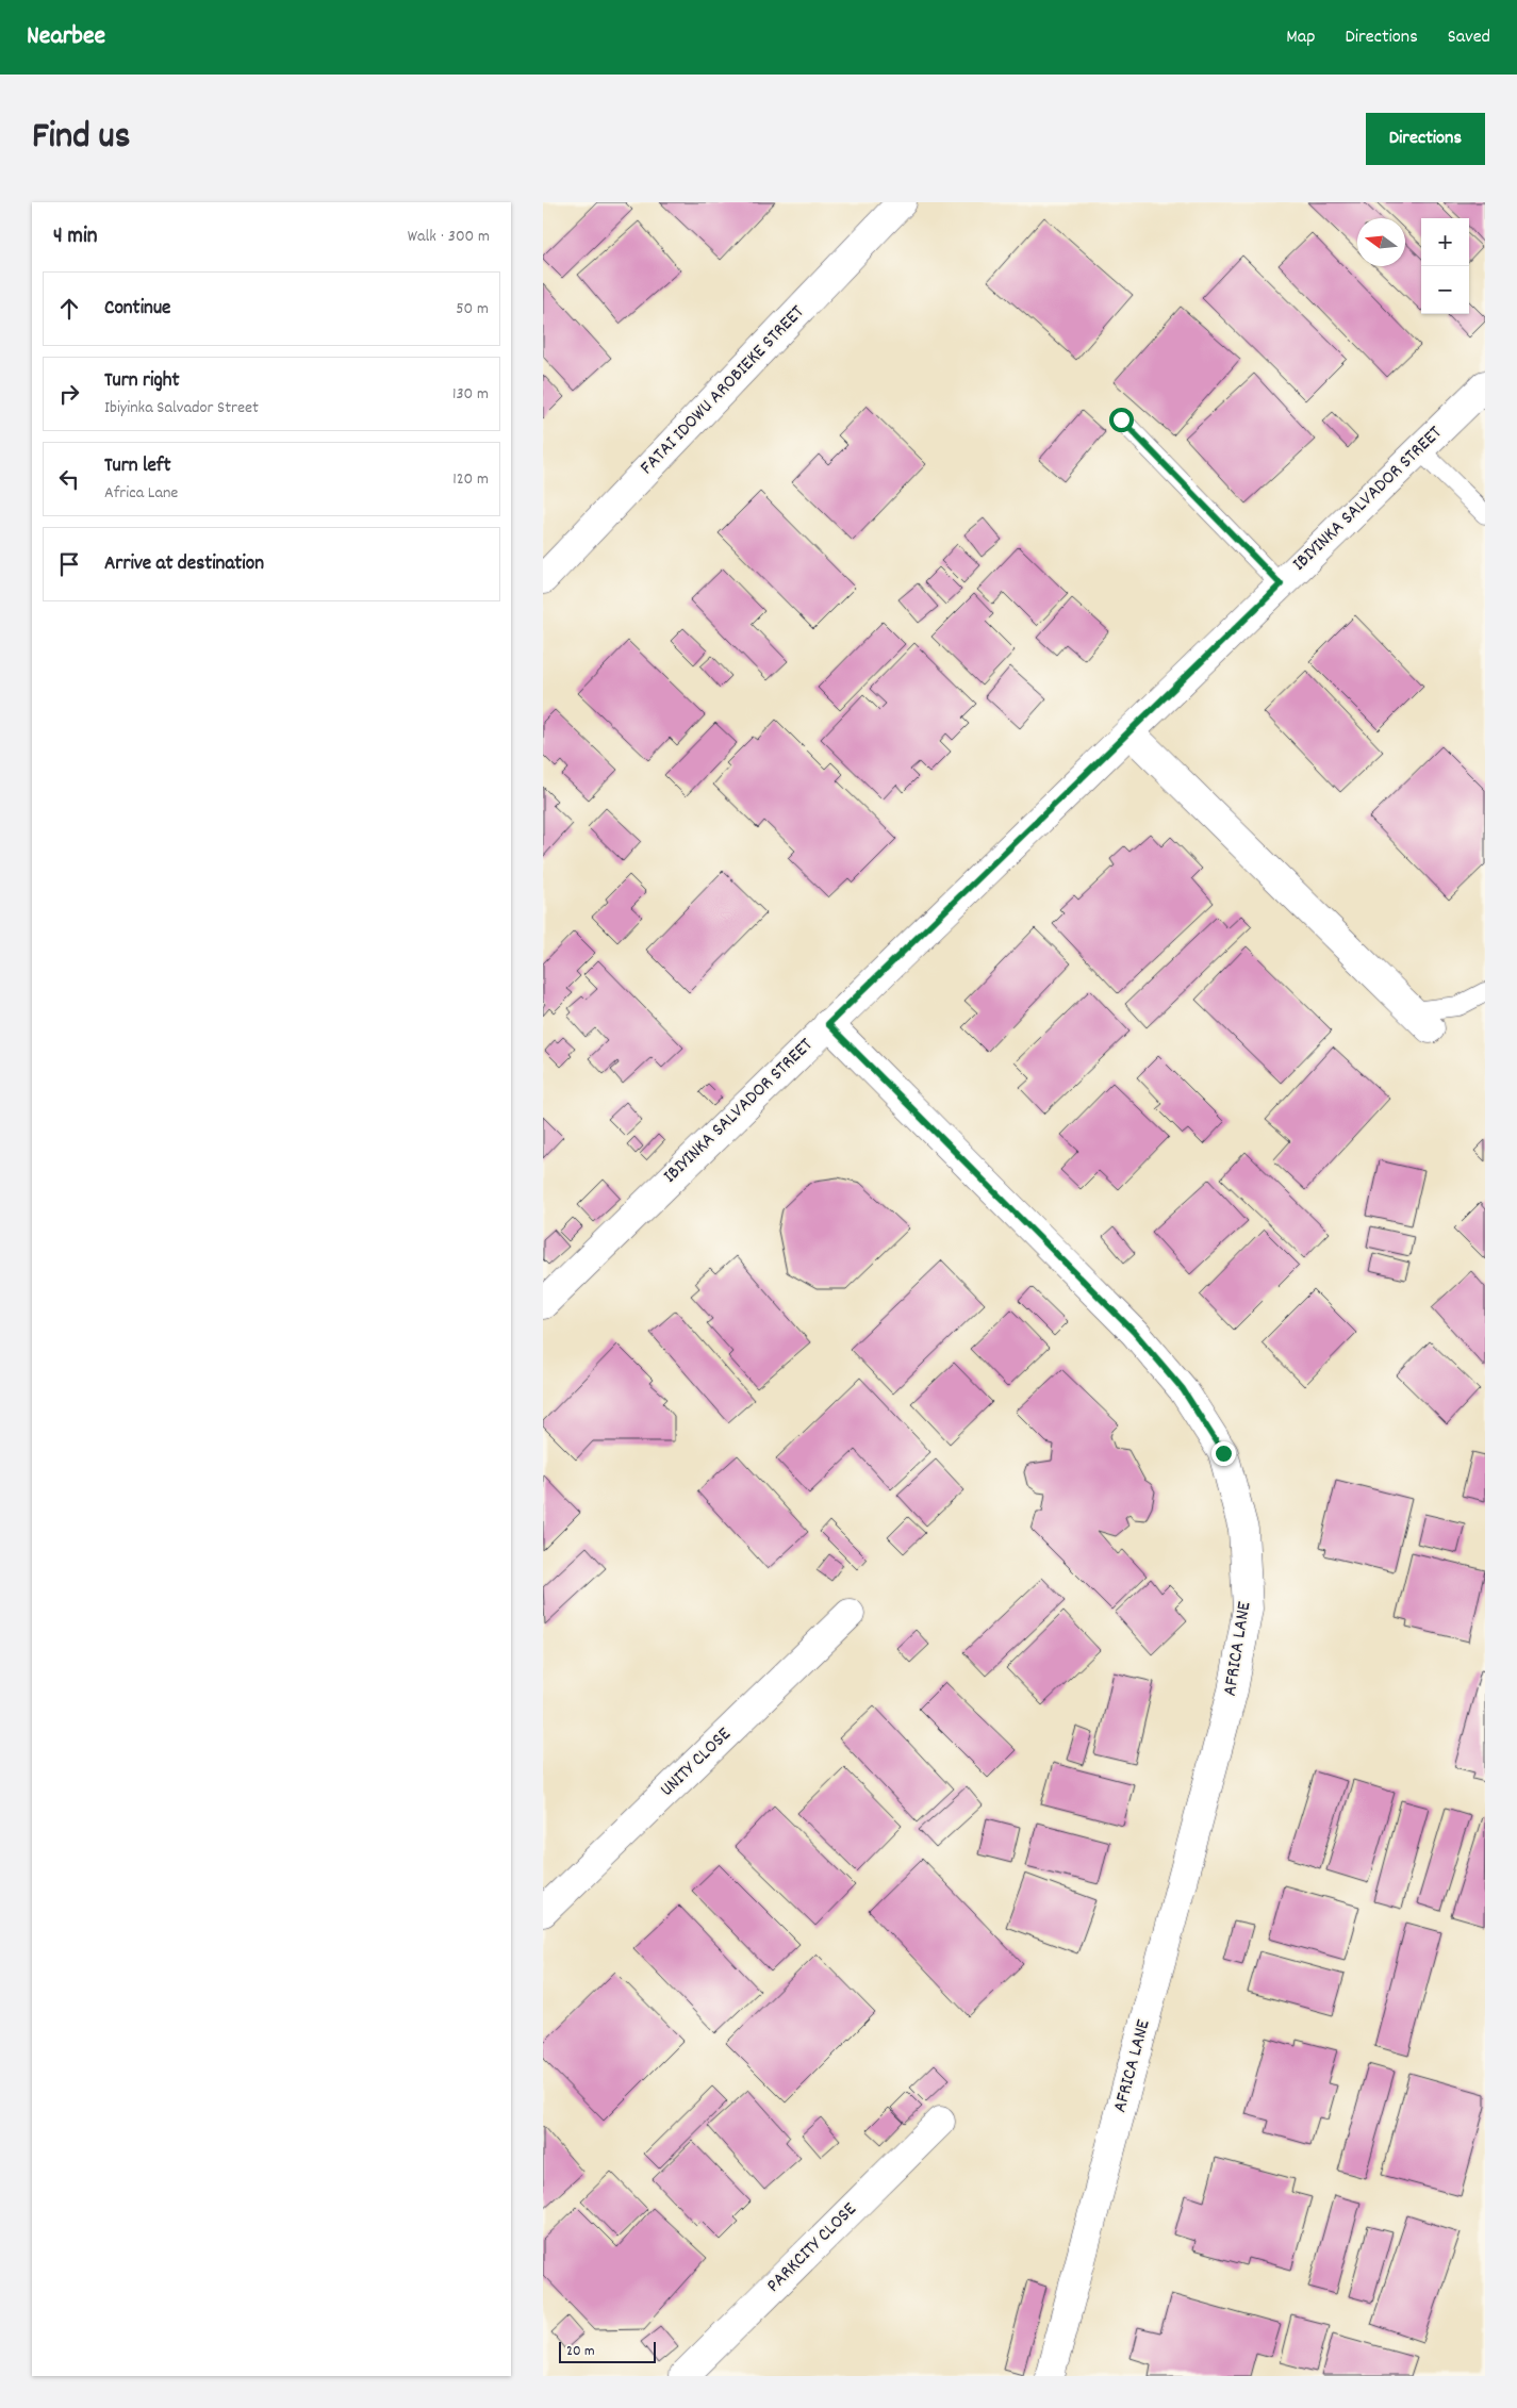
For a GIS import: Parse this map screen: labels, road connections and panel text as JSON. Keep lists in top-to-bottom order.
{
  "streets": {
    "street": [
      "FATAI IDOWU AROBIEKE STREET",
      "IBIYINKA SALVADOR STREET",
      "AFRICA LANE",
      "UNITY CLOSE",
      "PARKCITY CLOSE"
    ]
  },
  "crossings": [
    ["IBIYINKA SALVADOR STREET", "AFRICA LANE"]
  ],
  "scale_bar": "20 m",
  "north": "left",
  "page": {
    "header": "Nearbee",
    "nav": ["Map", "Directions", "Saved"],
    "title": "Find us",
    "buttons": "Directions",
    "heading": ["4 min", "Walk · 300 m"],
    "map_buttons": ["+", "−"],
    "list": [
      ["Continue", "50 m"],
      ["Turn right", "Ibiyinka Salvador Street", "130 m"],
      ["Turn left", "Africa Lane", "120 m"],
      "Arrive at destination"
    ],
    "scale": "20 m"
  }
}
